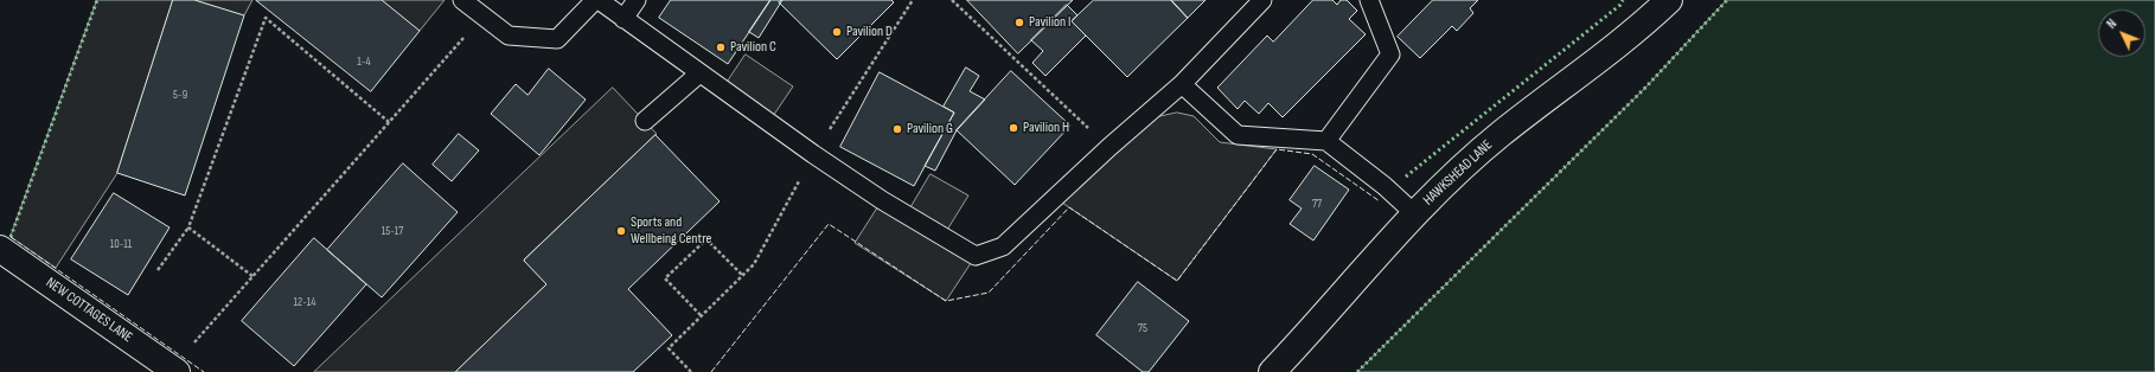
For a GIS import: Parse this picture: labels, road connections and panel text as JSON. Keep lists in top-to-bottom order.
{
  "streets": {
    "street": ["HAWKSHEAD LANE", "NEW COTTAGES LANE"]
  },
  "places": [
    "Pavilion I",
    "Pavilion D",
    "Pavilion C",
    "Pavilion H",
    "Pavilion G",
    "Sports and Wellbeing Centre"
  ],
  "house_numbers": [
    "1-4",
    "5-9",
    "77",
    "15-17",
    "10-11",
    "12-14",
    "75"
  ],
  "north": "top left"
}
